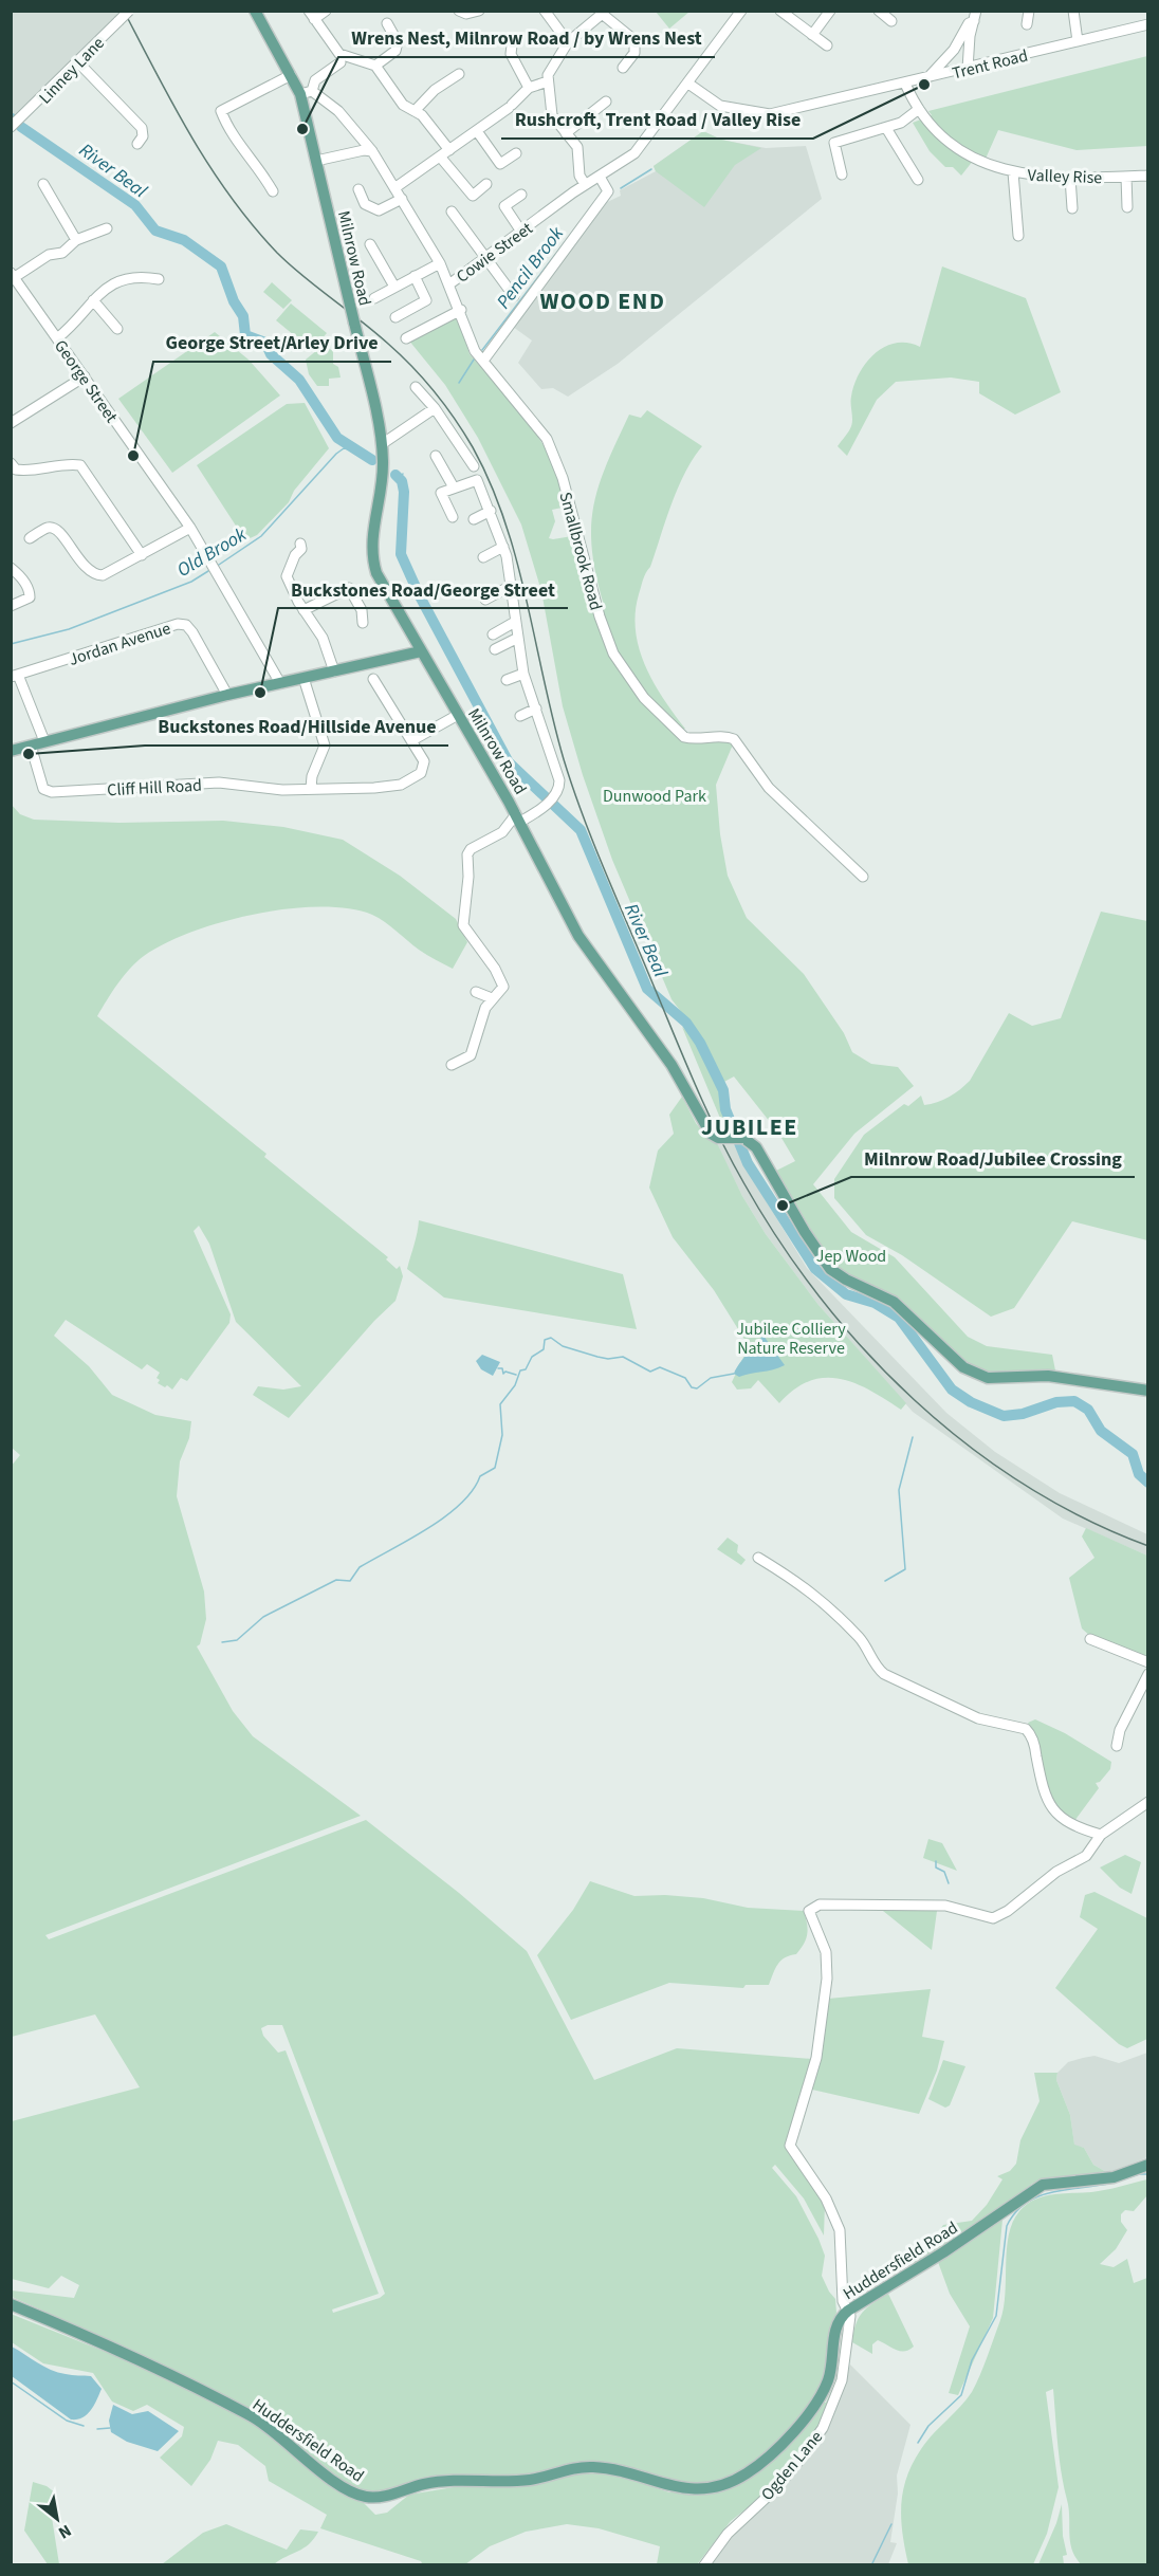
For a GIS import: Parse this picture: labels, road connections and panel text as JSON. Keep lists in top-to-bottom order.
{
  "streets": {
    "main road": ["Milnrow Road", "Huddersfield Road"],
    "street": [
      "Trent Road",
      "Linney Lane",
      "Valley Rise",
      "Cowie Street",
      "George Street",
      "Smallbrook Road",
      "Jordan Avenue",
      "Cliff Hill Road",
      "Ogden Lane"
    ]
  },
  "crossings": [
    ["Trent Road", "Valley Rise"],
    ["Trent Road", "Cowie Street"],
    ["Cowie Street", "Smallbrook Road"],
    ["Milnrow Road", "Smallbrook Road"],
    ["Huddersfield Road", "Ogden Lane"]
  ],
  "districts": ["WOOD END", "JUBILEE"],
  "water": ["River Beal", "Pencil Brook", "Old Brook"],
  "parks": ["Dunwood Park", "Jep Wood", "Jubilee Colliery Nature Reserve"],
  "places": [
    "Rushcroft, Trent Road / Valley Rise",
    "Wrens Nest, Milnrow Road / by Wrens Nest",
    "George Street/Arley Drive",
    "Buckstones Road/George Street",
    "Buckstones Road/Hillside Avenue",
    "Milnrow Road/Jubilee Crossing"
  ],
  "north": "bottom right"
}
